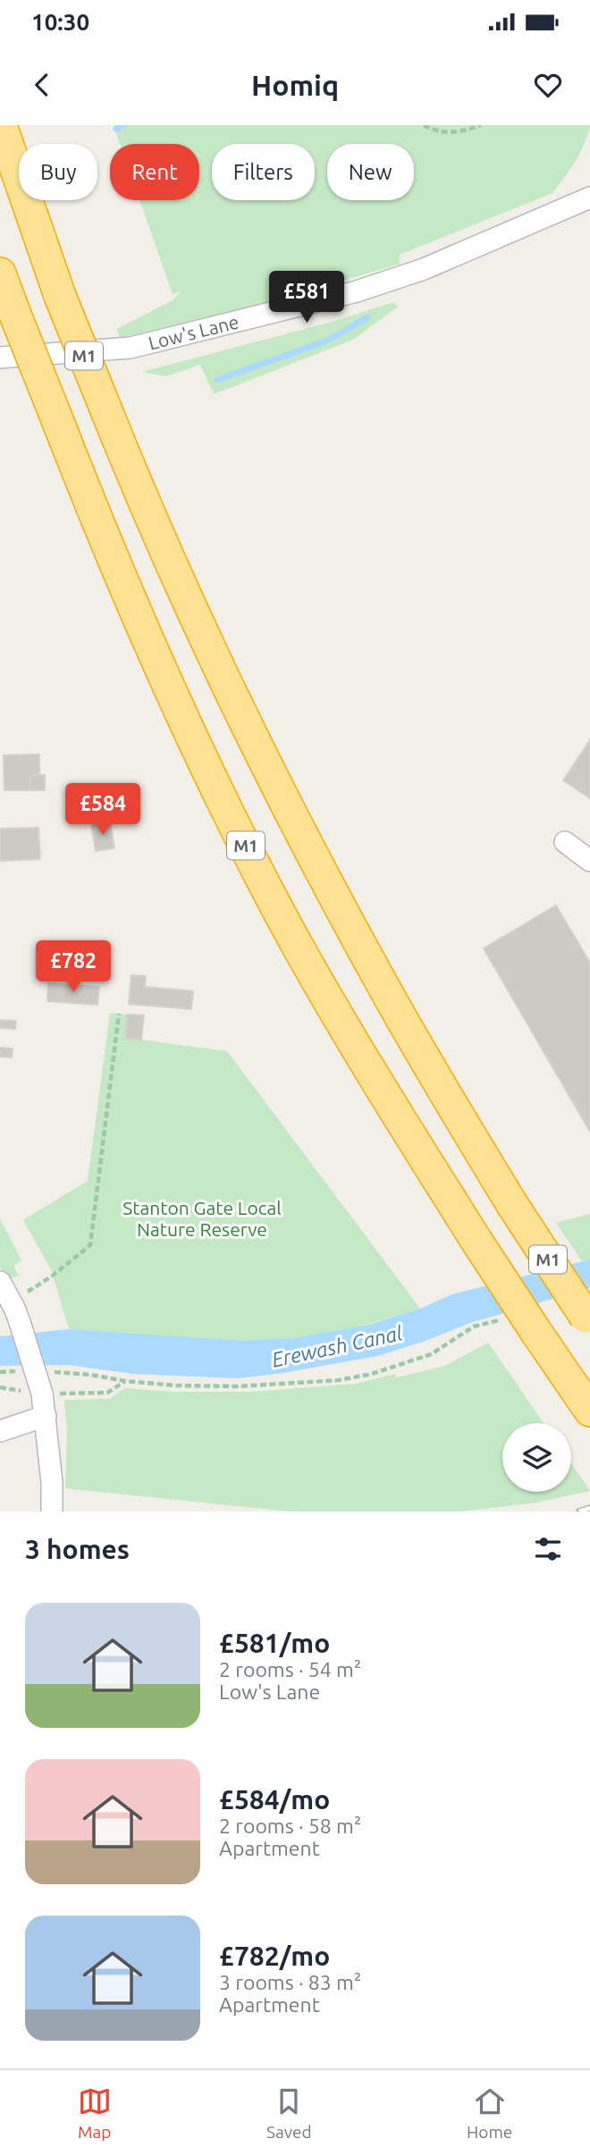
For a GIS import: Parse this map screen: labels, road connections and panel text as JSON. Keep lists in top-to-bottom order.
{
  "streets": {
    "highway": ["M1"],
    "street": ["Low's Lane"]
  },
  "water": ["Erewash Canal"],
  "parks": ["Stanton Gate Local Nature Reserve"],
  "page": {
    "status": "10:30",
    "header": "Homiq",
    "chip": [
      "Buy",
      "Rent",
      "Filters",
      "New"
    ],
    "price": ["£581", "£584", "£782"],
    "heading": "3 homes",
    "list": [
      {
        "name": "£581/mo",
        "note": "2 rooms · 54 m² · Low's Lane"
      },
      {
        "name": "£584/mo",
        "note": "2 rooms · 58 m² · Apartment"
      },
      {
        "name": "£782/mo",
        "note": "3 rooms · 83 m² · Apartment"
      }
    ],
    "tabs": ["Map", "Saved", "Home"]
  }
}
